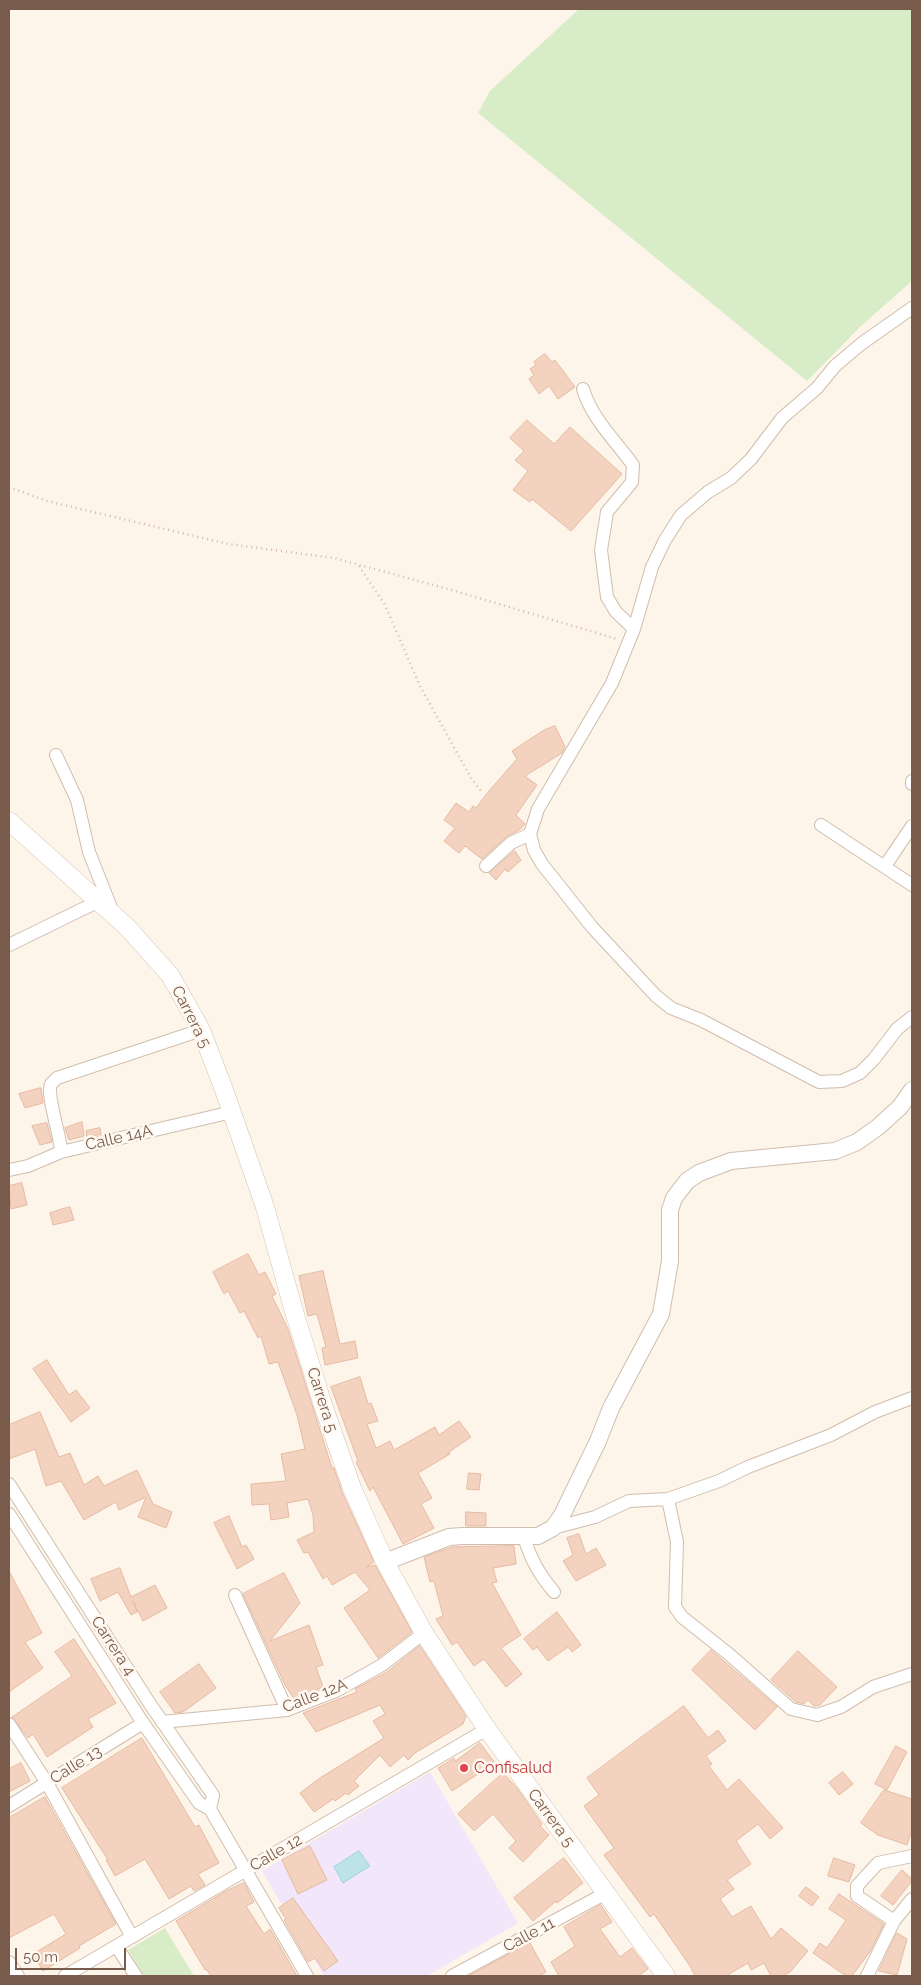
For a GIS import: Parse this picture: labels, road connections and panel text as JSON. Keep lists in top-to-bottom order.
{
  "streets": {
    "main road": ["Carrera 5"],
    "street": [
      "Calle 14A",
      "Carrera 4",
      "Calle 12A",
      "Calle 13",
      "Calle 12",
      "Calle 11"
    ]
  },
  "crossings": [
    ["Carrera 5", "Calle 14A"],
    ["Carrera 5", "Calle 12A"],
    ["Carrera 5", "Calle 12"],
    ["Carrera 5", "Calle 11"],
    ["Carrera 4", "Calle 12A"],
    ["Carrera 4", "Calle 13"],
    ["Carrera 4", "Calle 12"]
  ],
  "places": ["Confisalud"],
  "scale_bar": "50 m"
}
